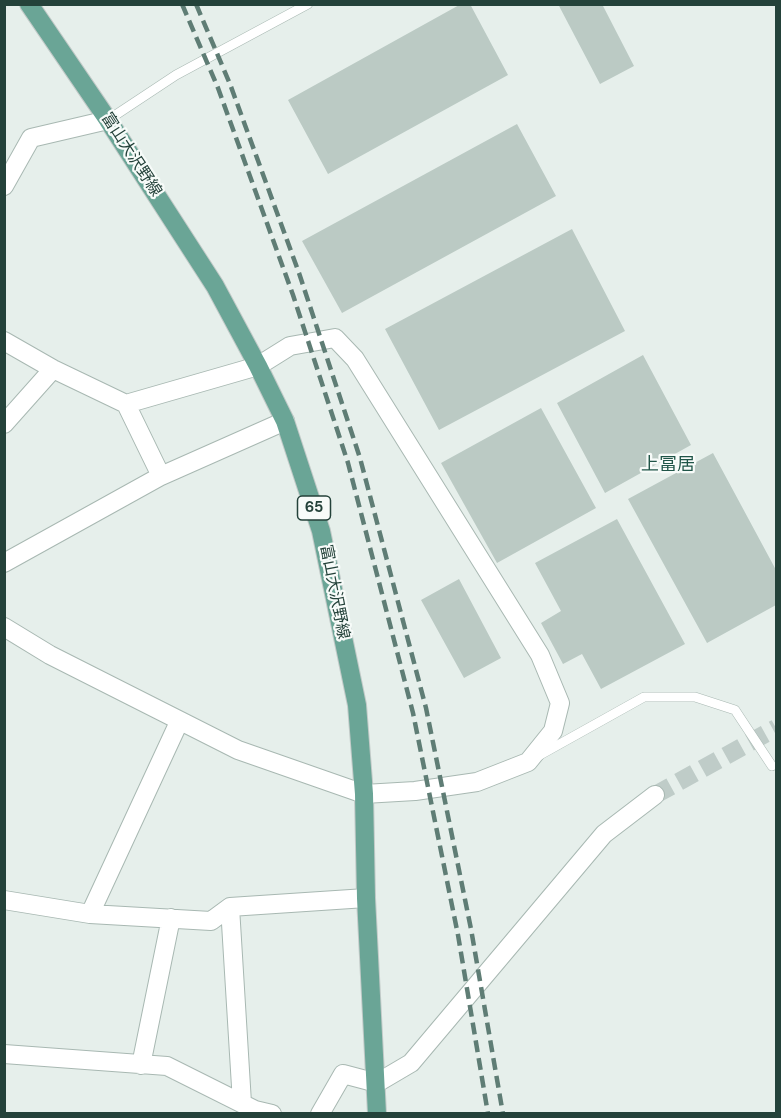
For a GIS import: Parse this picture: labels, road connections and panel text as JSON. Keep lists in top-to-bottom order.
{
  "streets": {
    "main road": ["富山大沢野線", "65"]
  },
  "districts": ["上冨居"]
}
